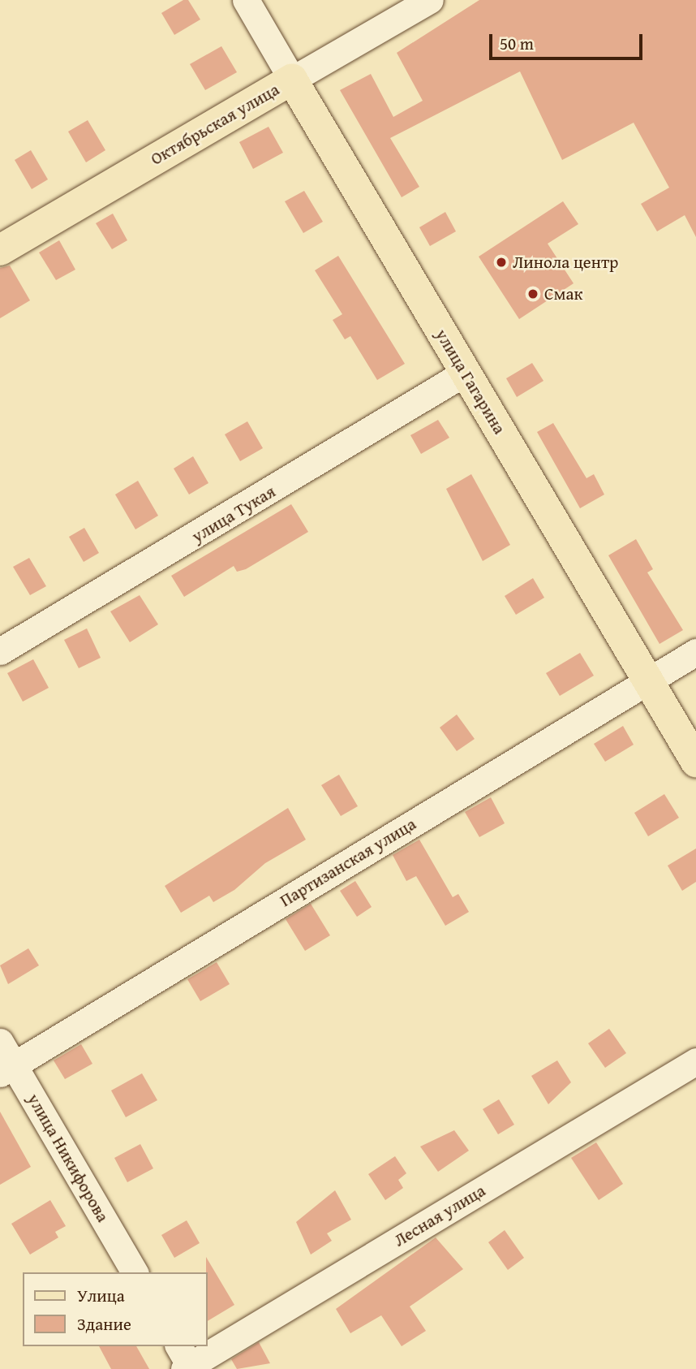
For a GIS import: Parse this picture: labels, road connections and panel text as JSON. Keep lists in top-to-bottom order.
{
  "streets": {
    "main road": ["Октябрьская улица", "улица Гагарина"],
    "street": [
      "улица Тукая",
      "Партизанская улица",
      "улица Никифорова",
      "Лесная улица"
    ]
  },
  "crossings": [
    ["Октябрьская улица", "улица Гагарина"],
    ["улица Гагарина", "улица Тукая"],
    ["улица Гагарина", "Партизанская улица"],
    ["Партизанская улица", "улица Никифорова"]
  ],
  "places": ["Линола центр", "Смак"],
  "legend": ["Улица", "Здание"],
  "scale_bar": "50 m"
}
